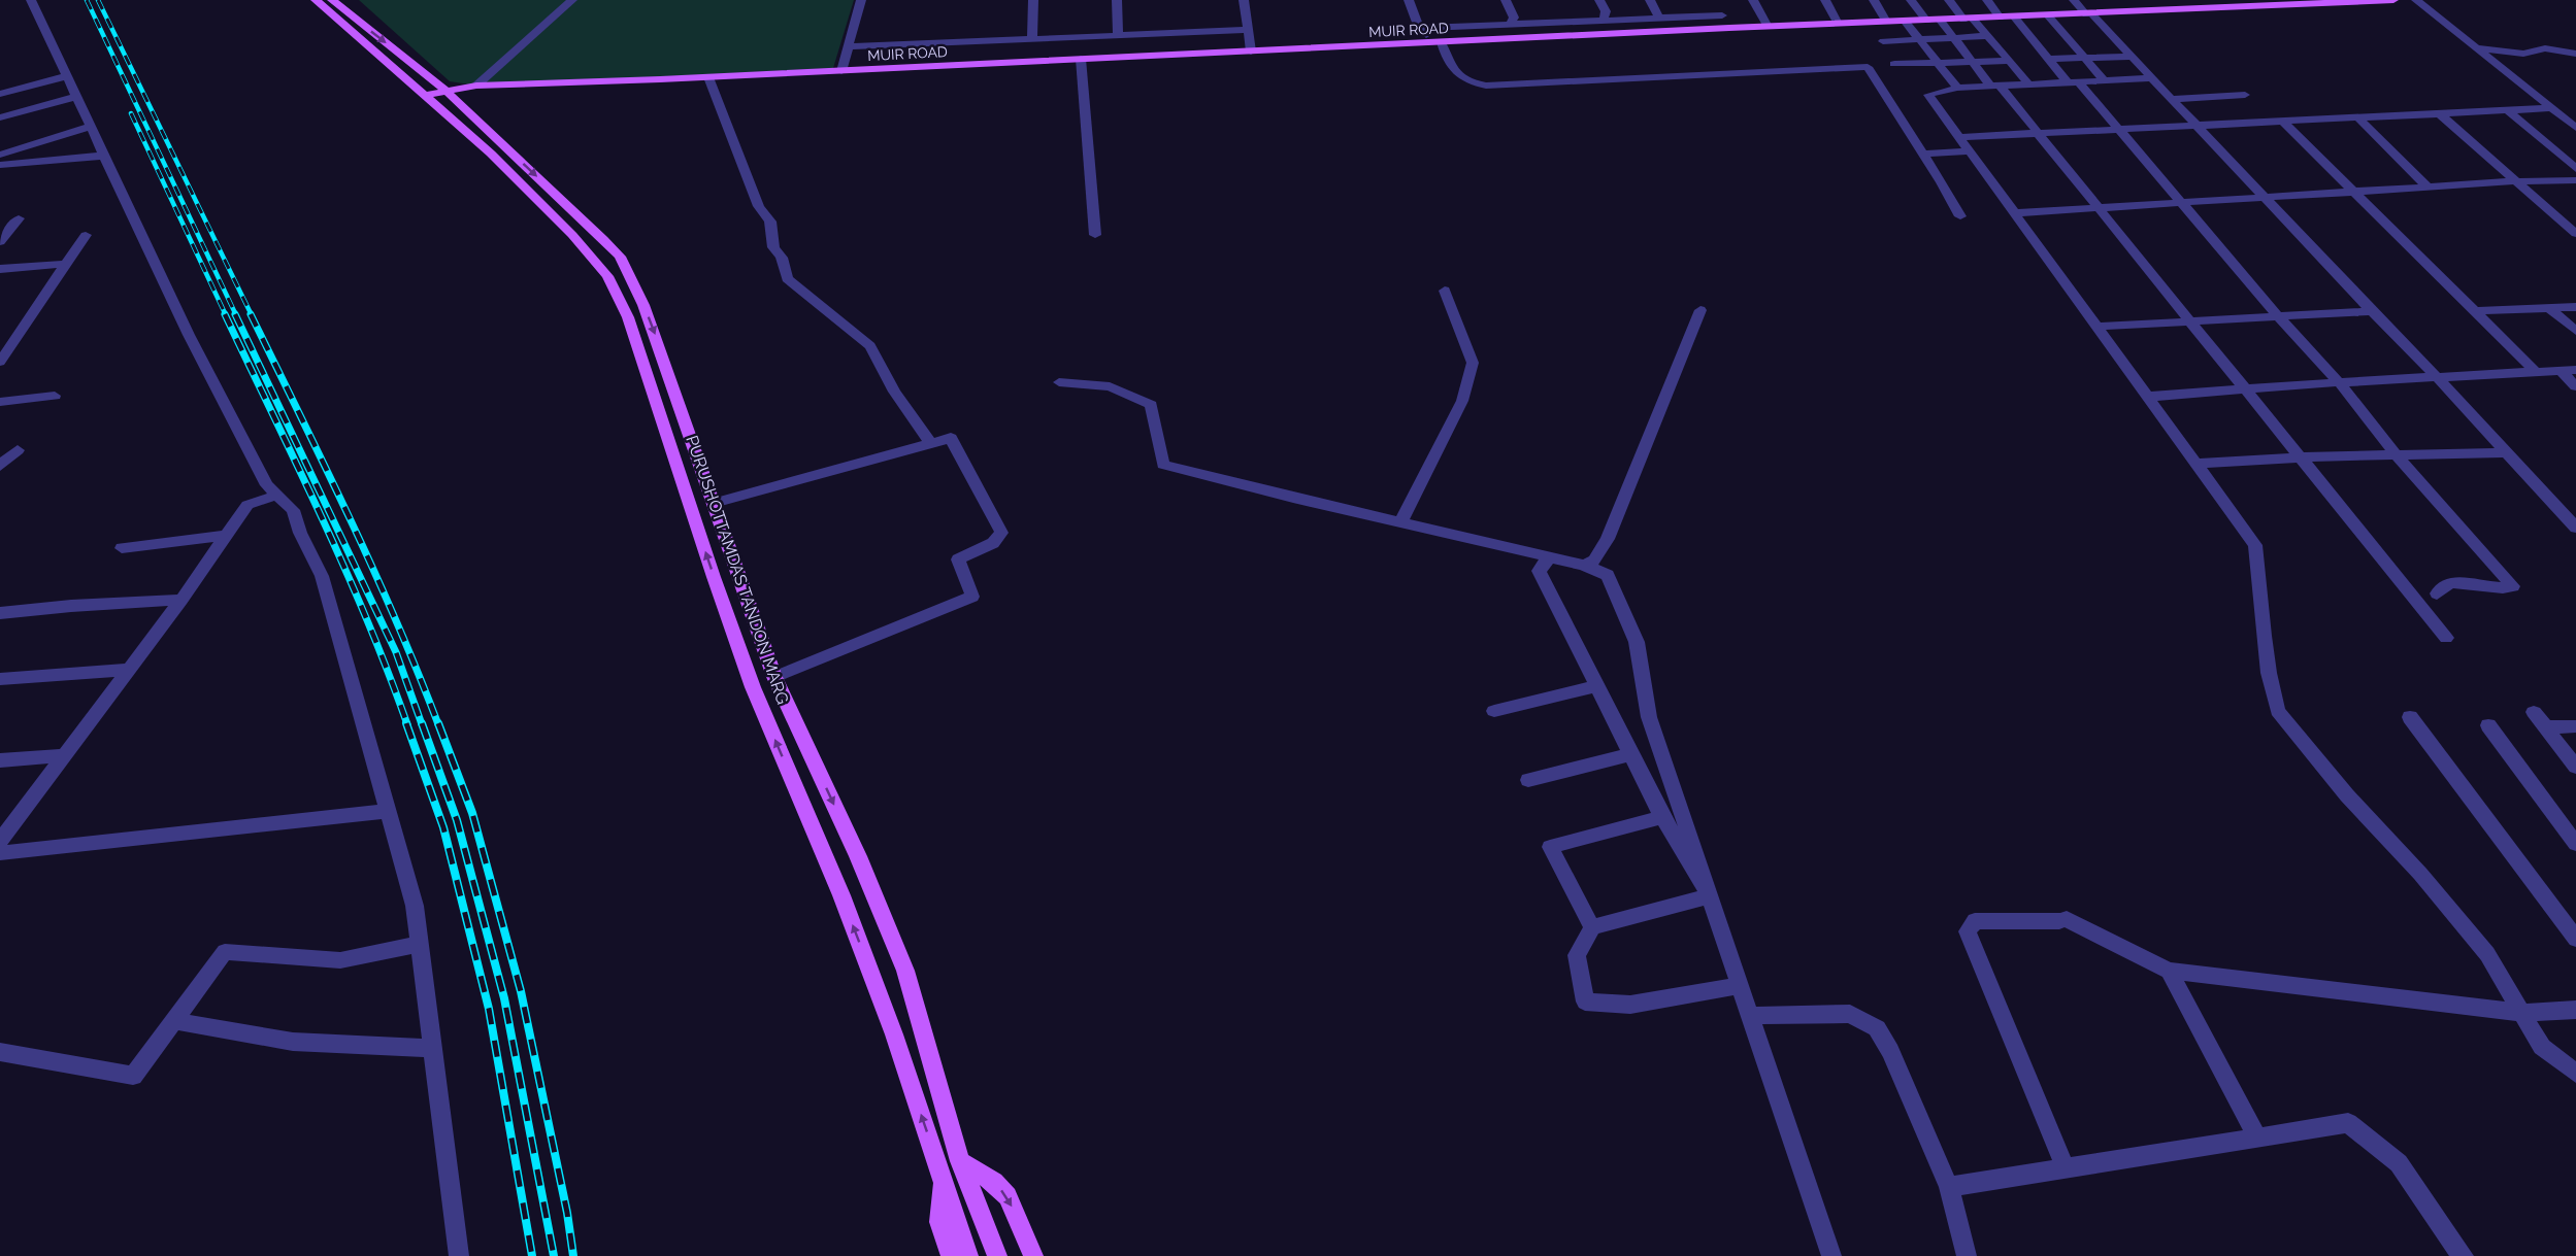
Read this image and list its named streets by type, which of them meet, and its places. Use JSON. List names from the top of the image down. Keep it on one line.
{"streets":{"main road":["MUIR ROAD","PURUSHOTTAMDAS TANDON MARG"]},"crossings":[["MUIR ROAD","PURUSHOTTAMDAS TANDON MARG"]]}
